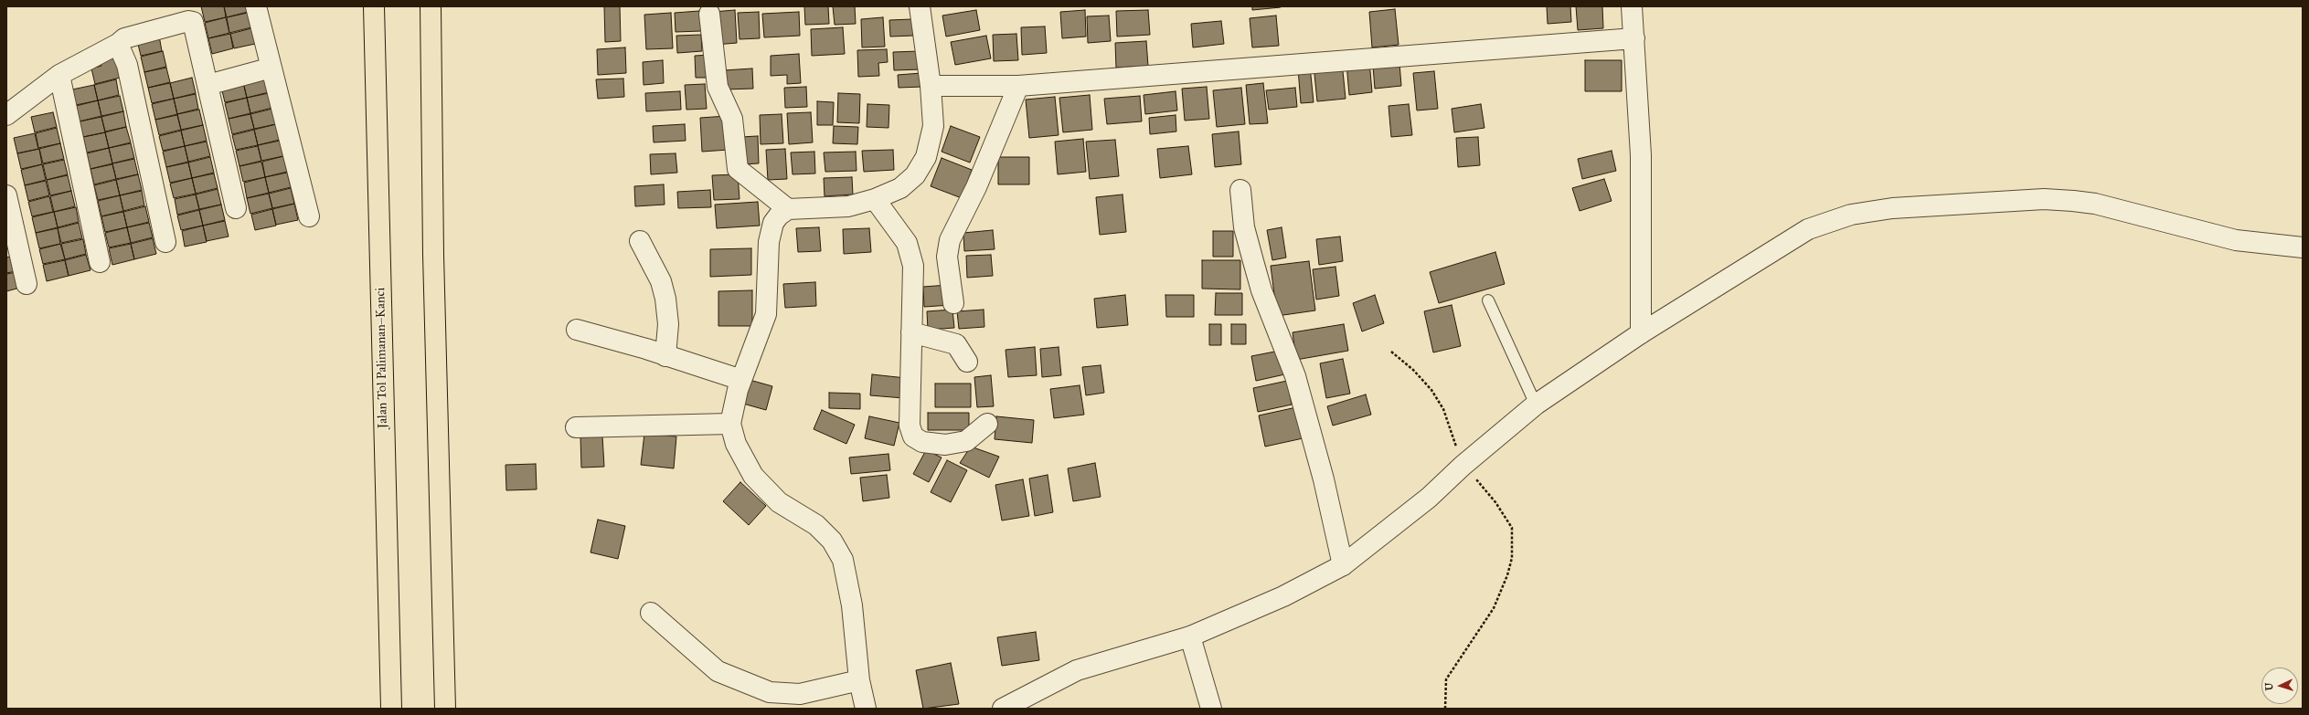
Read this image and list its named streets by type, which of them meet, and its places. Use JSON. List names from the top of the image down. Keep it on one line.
{"streets":{"highway":["Jalan Tol Palimanan–Kanci"]},"north":"left"}
